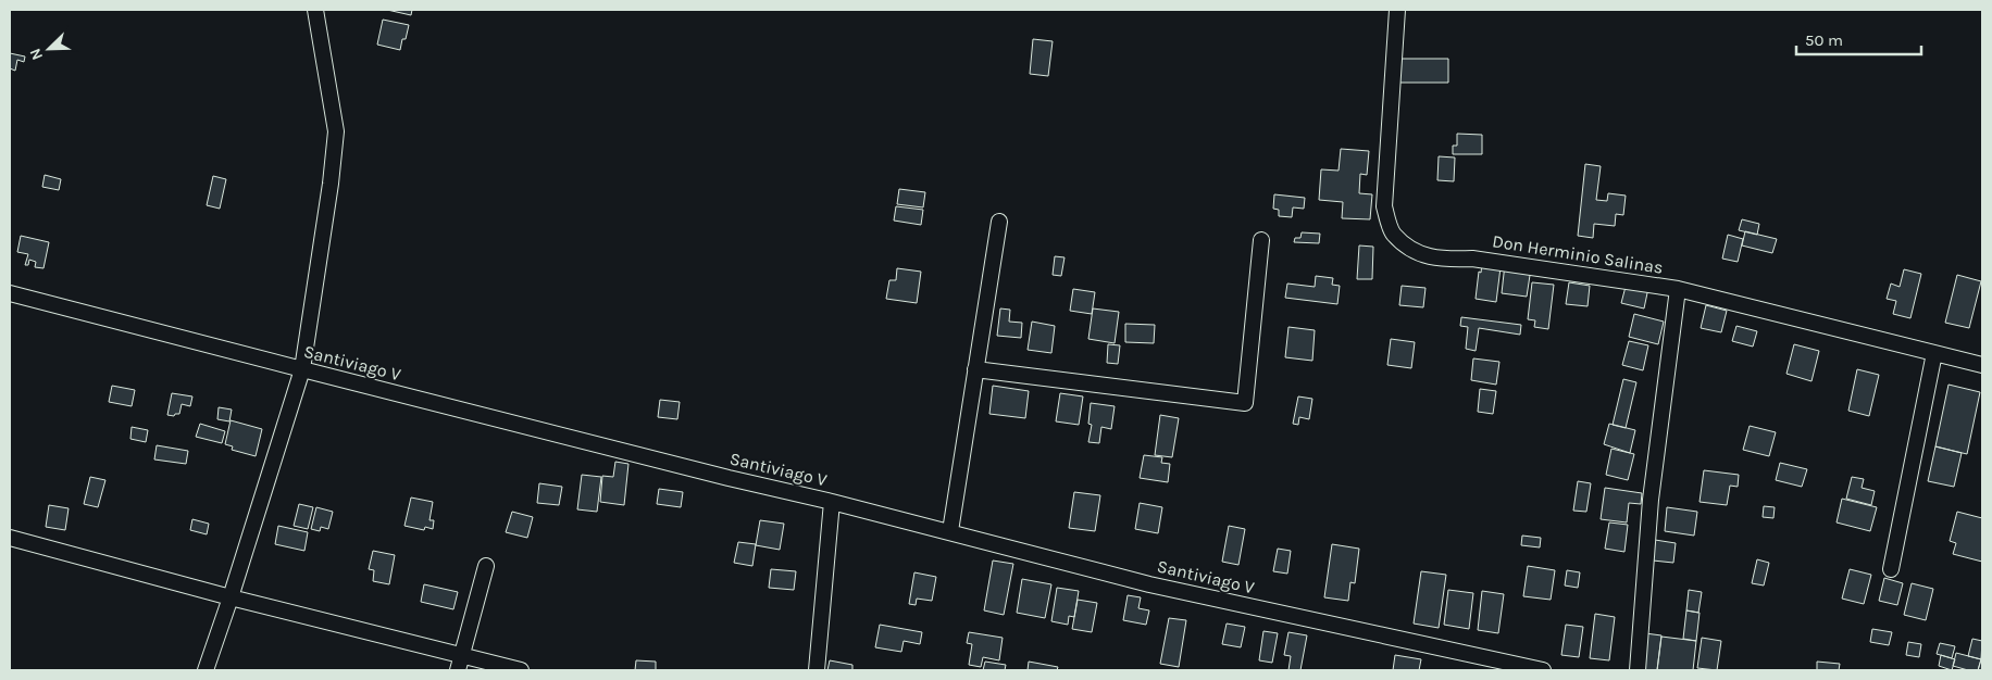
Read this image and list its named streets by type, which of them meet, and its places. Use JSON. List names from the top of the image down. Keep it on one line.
{"streets":{"street":["Don Herminio Salinas","Santiviago V"]},"scale_bar":"50 m","north":"bottom left"}
